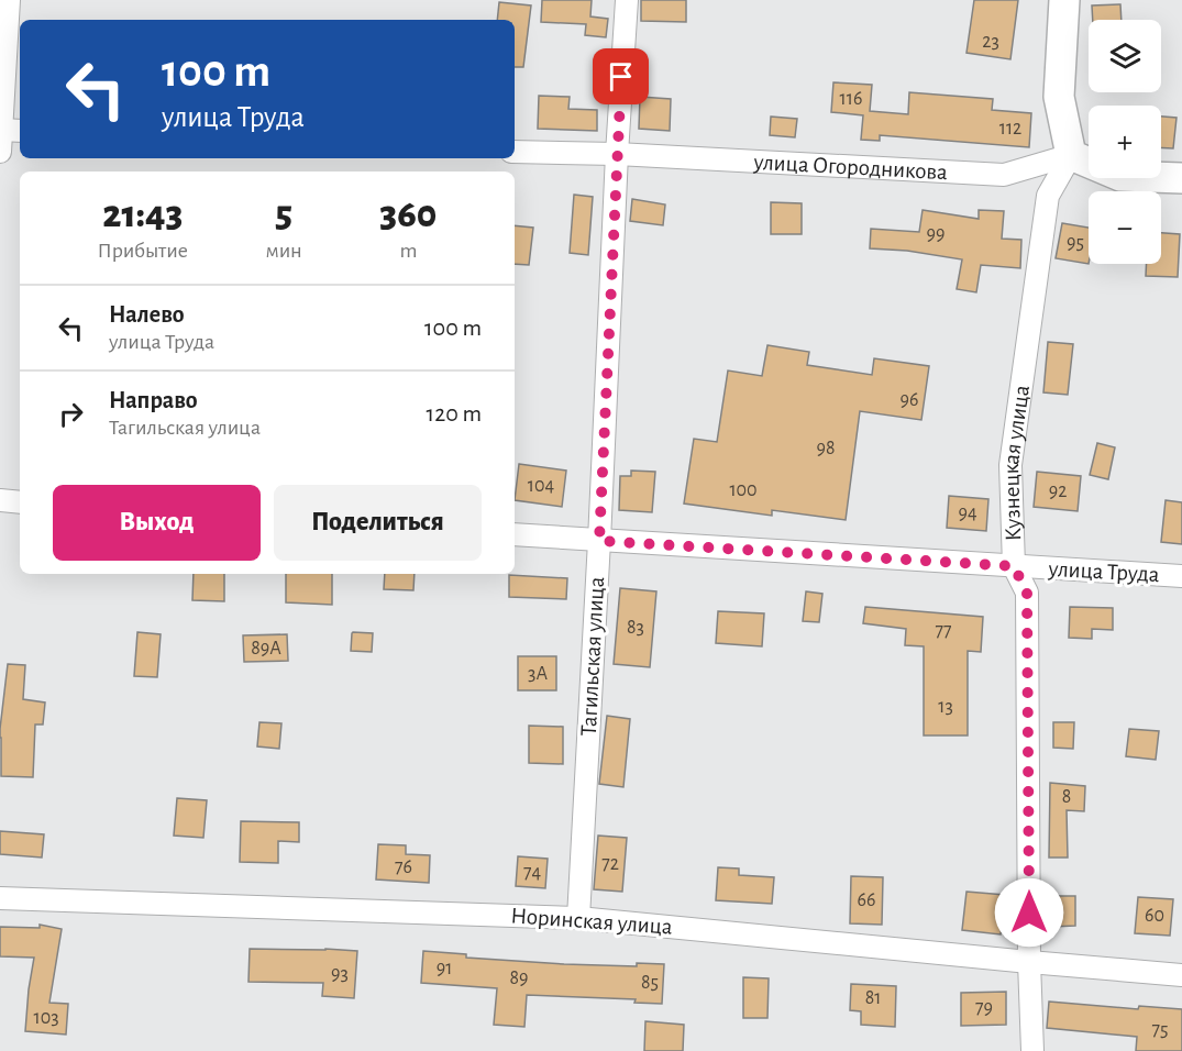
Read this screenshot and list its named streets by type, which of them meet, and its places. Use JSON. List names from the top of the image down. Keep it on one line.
{"streets":{"street":["улица Огородникова","Кузнецкая улица","улица Труда","Тагильская улица","Норинская улица"]},"crossings":[["улица Огородникова","Кузнецкая улица"],["улица Огородникова","Тагильская улица"],["Кузнецкая улица","улица Труда"],["Кузнецкая улица","Норинская улица"],["улица Труда","Тагильская улица"],["Тагильская улица","Норинская улица"]],"house_numbers":["23","116","112","99","95","96","98","104","100","92","94","83","77","89А","3А","13","8","72","76","74","66","60","91","93","89","85","81","79","103","75"],"page":{"map_buttons":["+","−"],"turn":["100 m","улица Труда"],"eta":["21:43","Прибытие","5","мин","360","m"],"list":[{"name":"Налево","note":"улица Труда","value":"100 m"},{"name":"Направо","note":"Тагильская улица","value":"120 m"}],"buttons":["Выход","Поделиться"]}}
